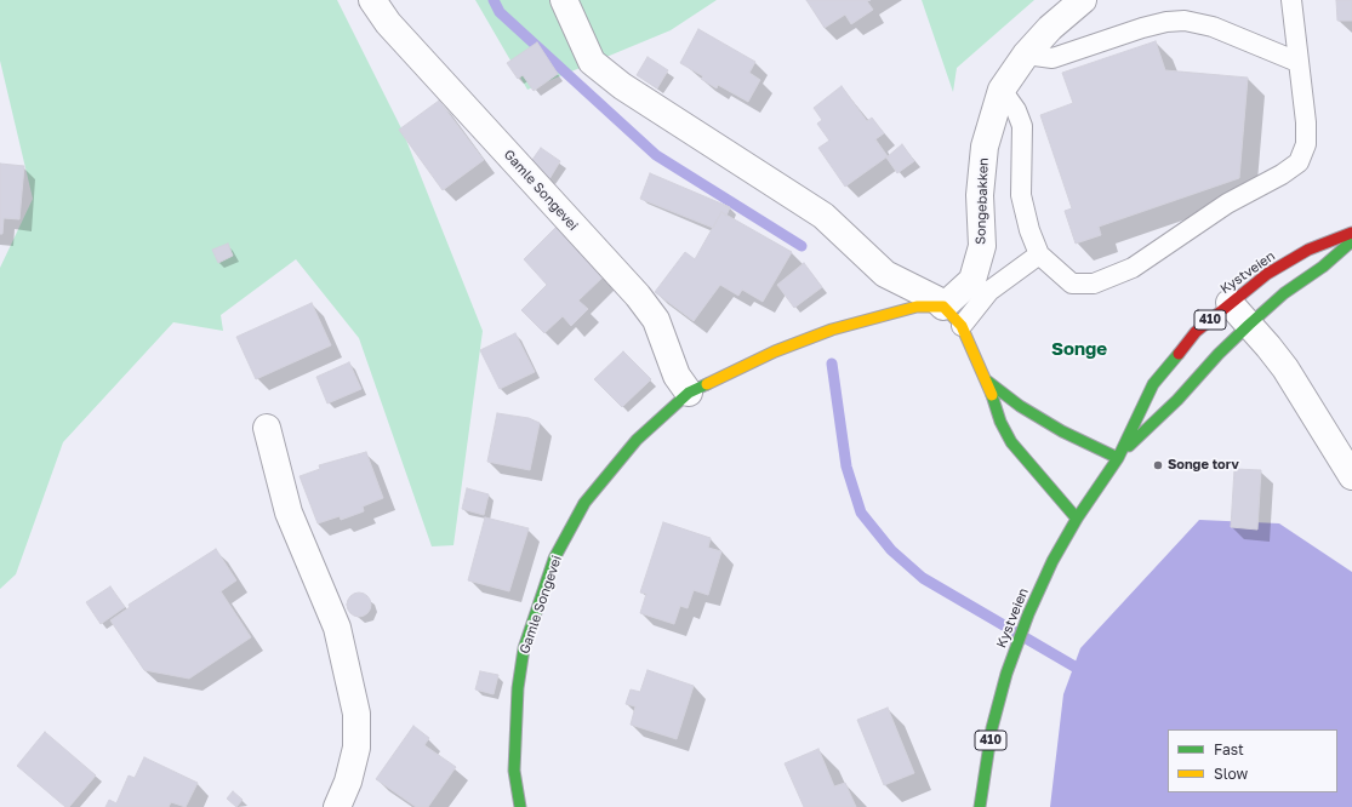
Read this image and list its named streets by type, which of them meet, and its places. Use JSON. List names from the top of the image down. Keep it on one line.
{"streets":{"main road":["Gamle Songevei","Kystveien","410"],"street":["Songebakken"]},"crossings":[["Gamle Songevei","Songebakken"]],"districts":["Songe"],"places":["Songe torv"],"legend":["Fast","Slow"]}
